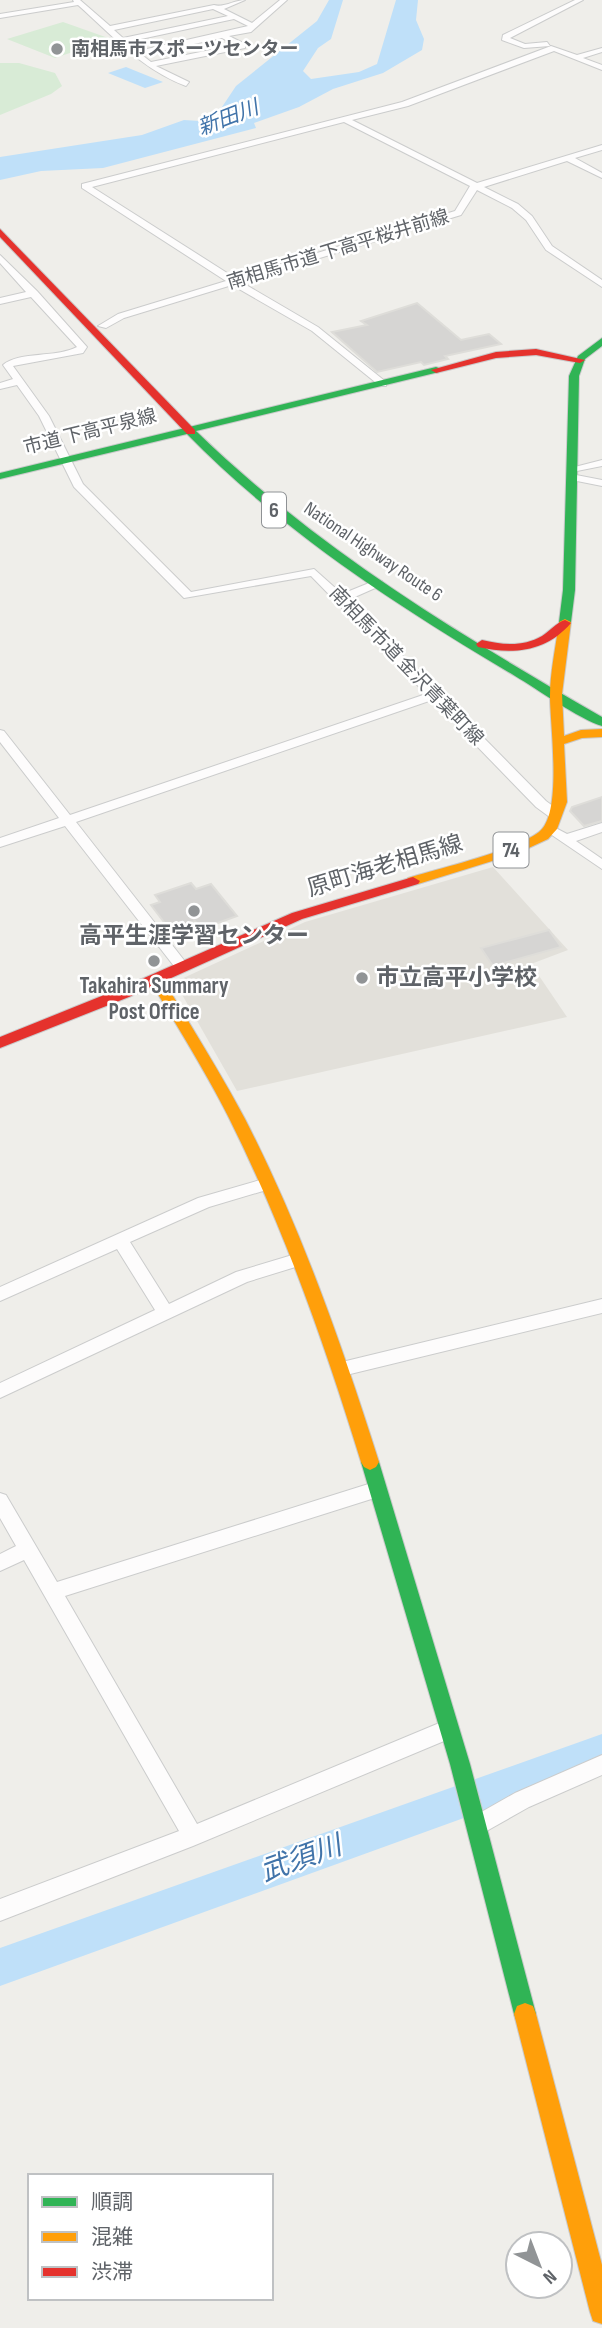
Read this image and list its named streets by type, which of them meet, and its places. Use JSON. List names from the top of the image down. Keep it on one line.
{"streets":{"main road":["市道 下高平泉線","6","National Highway Route 6","74","原町海老相馬線"],"street":["南相馬市道 下高平桜井前線","南相馬市道 金沢青葉町線"]},"crossings":[["市道 下高平泉線","National Highway Route 6"],["市道 下高平泉線","南相馬市道 金沢青葉町線"],["市道 下高平泉線","74"],["National Highway Route 6","74"],["南相馬市道 金沢青葉町線","74"],["南相馬市道 金沢青葉町線","原町海老相馬線"],["74","原町海老相馬線"]],"water":["新田川","武須川"],"places":["南相馬市スポーツセンター","高平生涯学習センター","Takahira Summary Post Office","市立高平小学校"],"legend":["順調","混雑","渋滞"],"north":"bottom right"}
